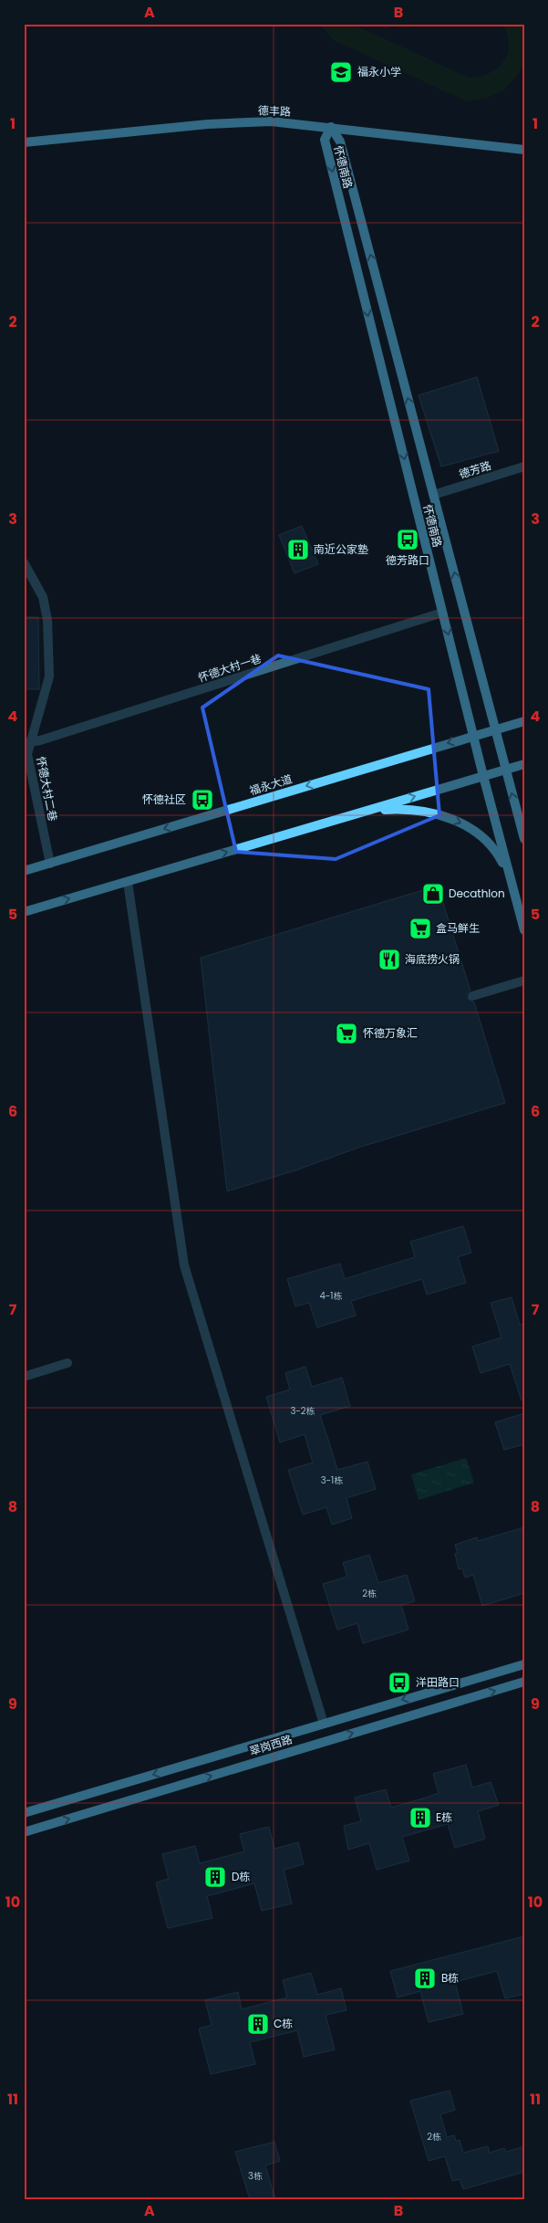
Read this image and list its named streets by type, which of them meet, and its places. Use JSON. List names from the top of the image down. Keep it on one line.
{"streets":{"main road":["德丰路","怀德南路","福永大道","翠岗西路"],"street":["德芳路","怀德大村一巷","怀德大村二巷"]},"crossings":[["德丰路","怀德南路"],["怀德南路","德芳路"],["怀德南路","怀德大村一巷"],["怀德南路","福永大道"],["怀德大村一巷","怀德大村二巷"],["福永大道","怀德大村二巷"]],"places":{"school or university":["福永小学"],"bus stop":["德芳路口","怀德社区","洋田路口"],"building":["南近公家塾","E栋","D栋","B栋","C栋"],"shop":["Decathlon"],"supermarket":["盒马鲜生","怀德万象汇"],"restaurant":["海底捞火锅"]},"house_numbers":["4-1栋","3-2栋","3-1栋","2栋","2栋","3栋"],"grid":{"columns":["A","B"],"rows":["1","2","3","4","5","6","7","8","9","10","11"]}}
